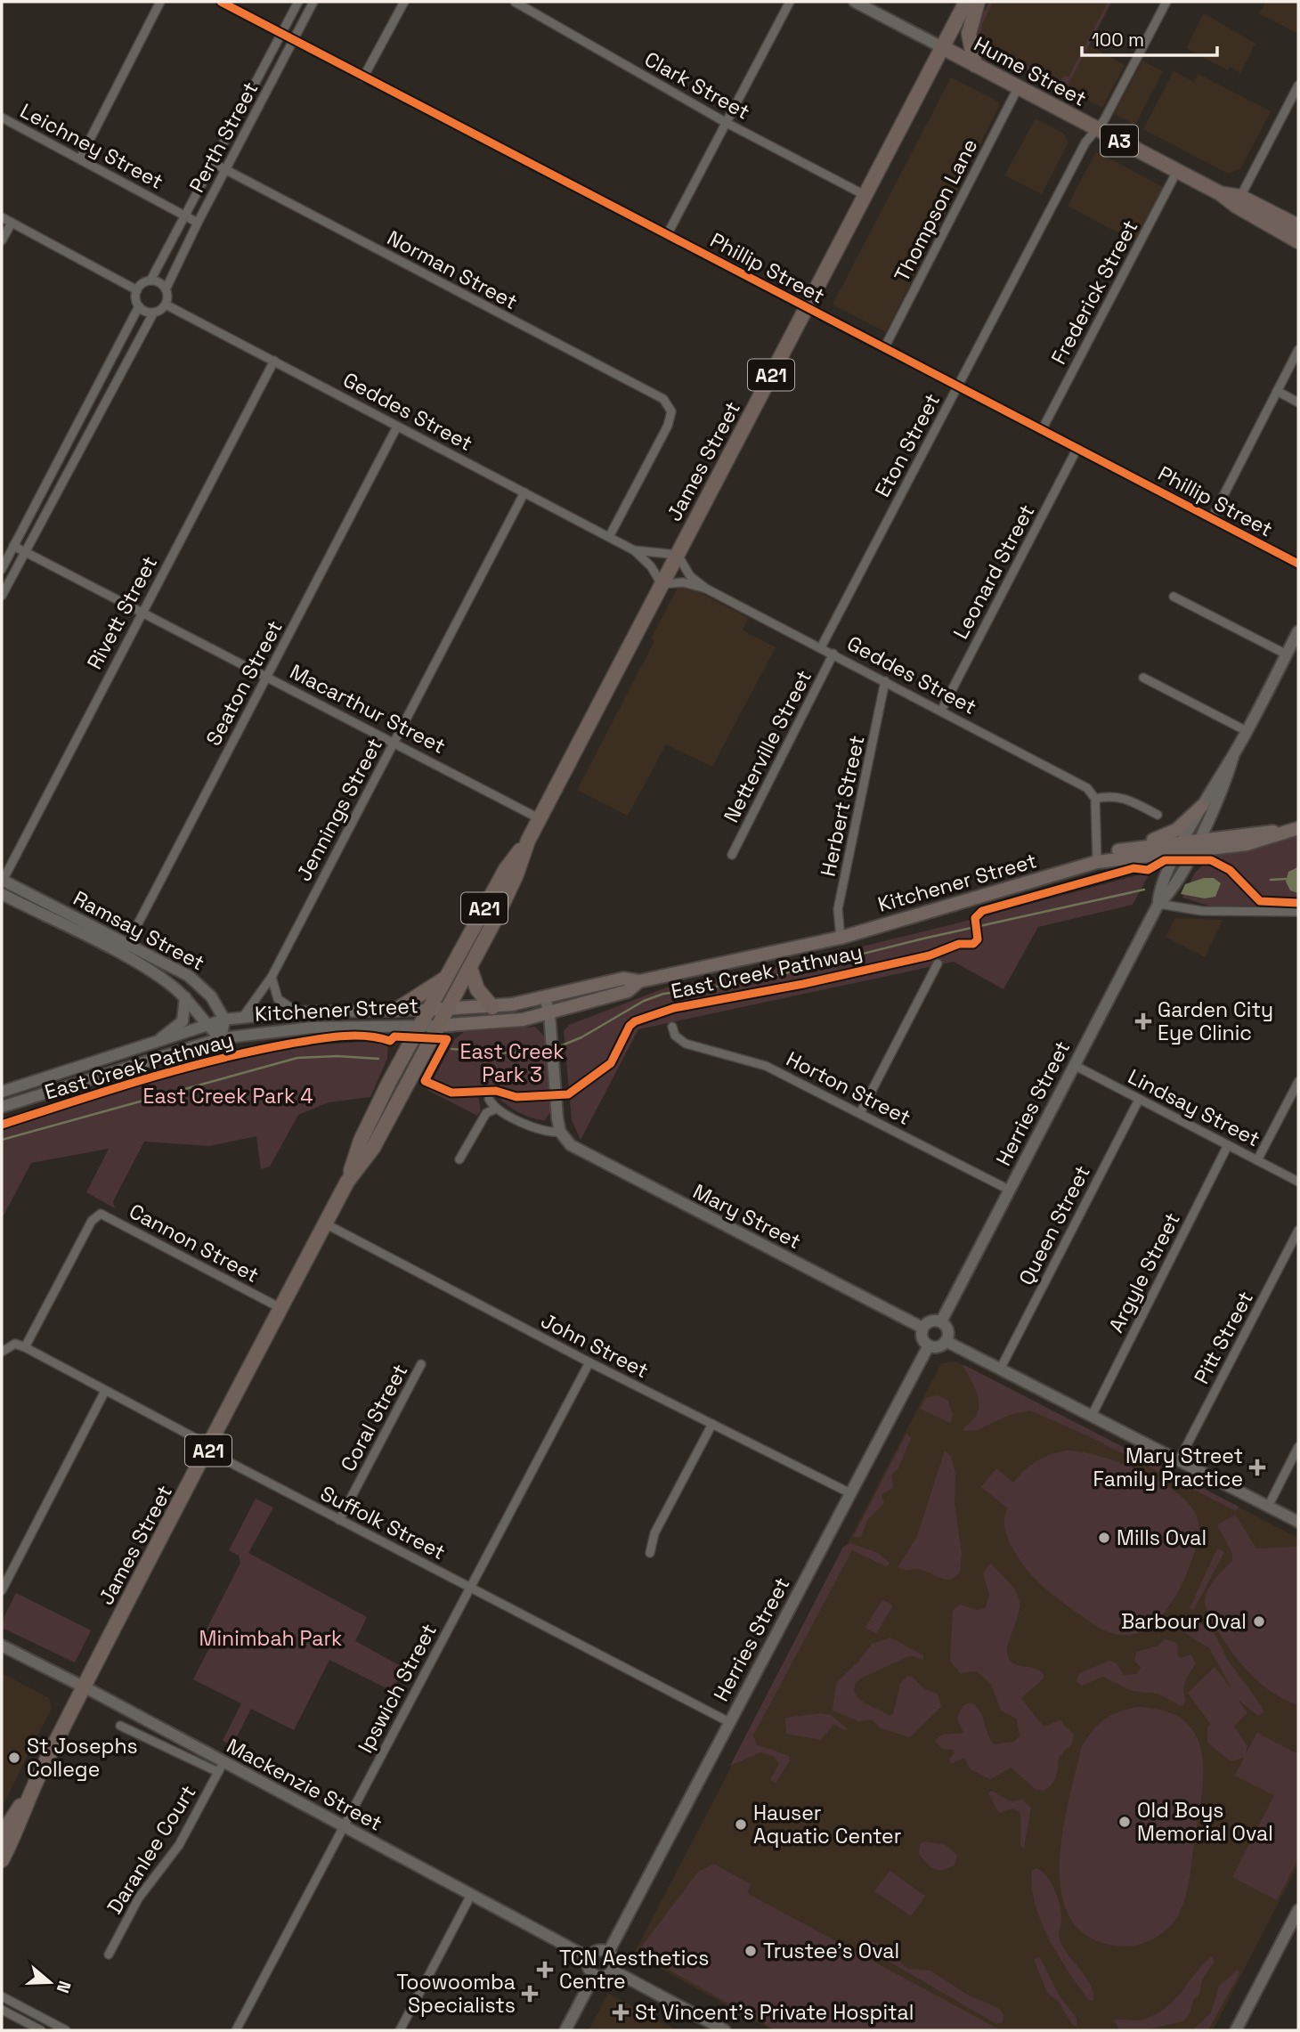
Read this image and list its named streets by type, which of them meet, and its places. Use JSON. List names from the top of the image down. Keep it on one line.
{"streets":{"highway":["Hume Street","A3","A21","James Street"],"main road":["Kitchener Street","Ramsay Street","Herries Street","Mary Street","Mackenzie Street"],"street":["Clark Street","Perth Street","Leichney Street","Thompson Lane","Phillip Street","Norman Street","Frederick Street","Geddes Street","Eton Street","Leonard Street","Rivett Street","Seaton Street","Macarthur Street","Netterville Street","Herbert Street","Jennings Street","Horton Street","Lindsay Street","Queen Street","Cannon Street","Argyle Street","Pitt Street","John Street","Coral Street","Suffolk Street","Ipswich Street","Daranlee Court"],"cycle path":["East Creek Pathway"]},"crossings":[["Hume Street","Thompson Lane"],["Hume Street","Frederick Street"],["Hume Street","Eton Street"],["Hume Street","James Street"],["Clark Street","James Street"],["Perth Street","Leichney Street"],["Perth Street","Phillip Street"],["Perth Street","Norman Street"],["Perth Street","Geddes Street"],["Thompson Lane","Phillip Street"],["Phillip Street","Frederick Street"],["Phillip Street","Eton Street"],["Phillip Street","James Street"],["Phillip Street","Leonard Street"],["Norman Street","Geddes Street"],["Geddes Street","Eton Street"],["Geddes Street","James Street"],["Geddes Street","Leonard Street"],["Geddes Street","Rivett Street"],["Geddes Street","Seaton Street"],["Geddes Street","Netterville Street"],["Geddes Street","Herbert Street"],["Geddes Street","Jennings Street"],["James Street","Macarthur Street"],["James Street","Kitchener Street"],["James Street","Cannon Street"],["James Street","John Street"],["James Street","Suffolk Street"],["James Street","Mackenzie Street"],["Rivett Street","Macarthur Street"],["Rivett Street","Ramsay Street"],["Seaton Street","Macarthur Street"],["Seaton Street","Ramsay Street"],["Macarthur Street","Jennings Street"],["Herbert Street","Kitchener Street"],["Jennings Street","Kitchener Street"],["Kitchener Street","Ramsay Street"],["Kitchener Street","Herries Street"],["Horton Street","Herries Street"],["Herries Street","Lindsay Street"],["Herries Street","Mary Street"],["Herries Street","John Street"],["Herries Street","Suffolk Street"],["Herries Street","Mackenzie Street"],["Lindsay Street","Queen Street"],["Lindsay Street","Argyle Street"],["Cannon Street","Suffolk Street"],["John Street","Ipswich Street"],["Coral Street","Suffolk Street"],["Suffolk Street","Ipswich Street"],["Ipswich Street","Mackenzie Street"],["Mackenzie Street","Daranlee Court"]],"parks":["East Creek Park 3","East Creek Park 4","Minimbah Park"],"places":{"health":["Garden City Eye Clinic","Mary Street Family Practice","TCN Aesthetics Centre","Toowoomba Specialists","St Vincent's Private Hospital"],"other":["Mills Oval","Barbour Oval","St Josephs College","Old Boys Memorial Oval","Hauser Aquatic Center","Trustee's Oval"]},"scale_bar":"100 m","north":"right"}
